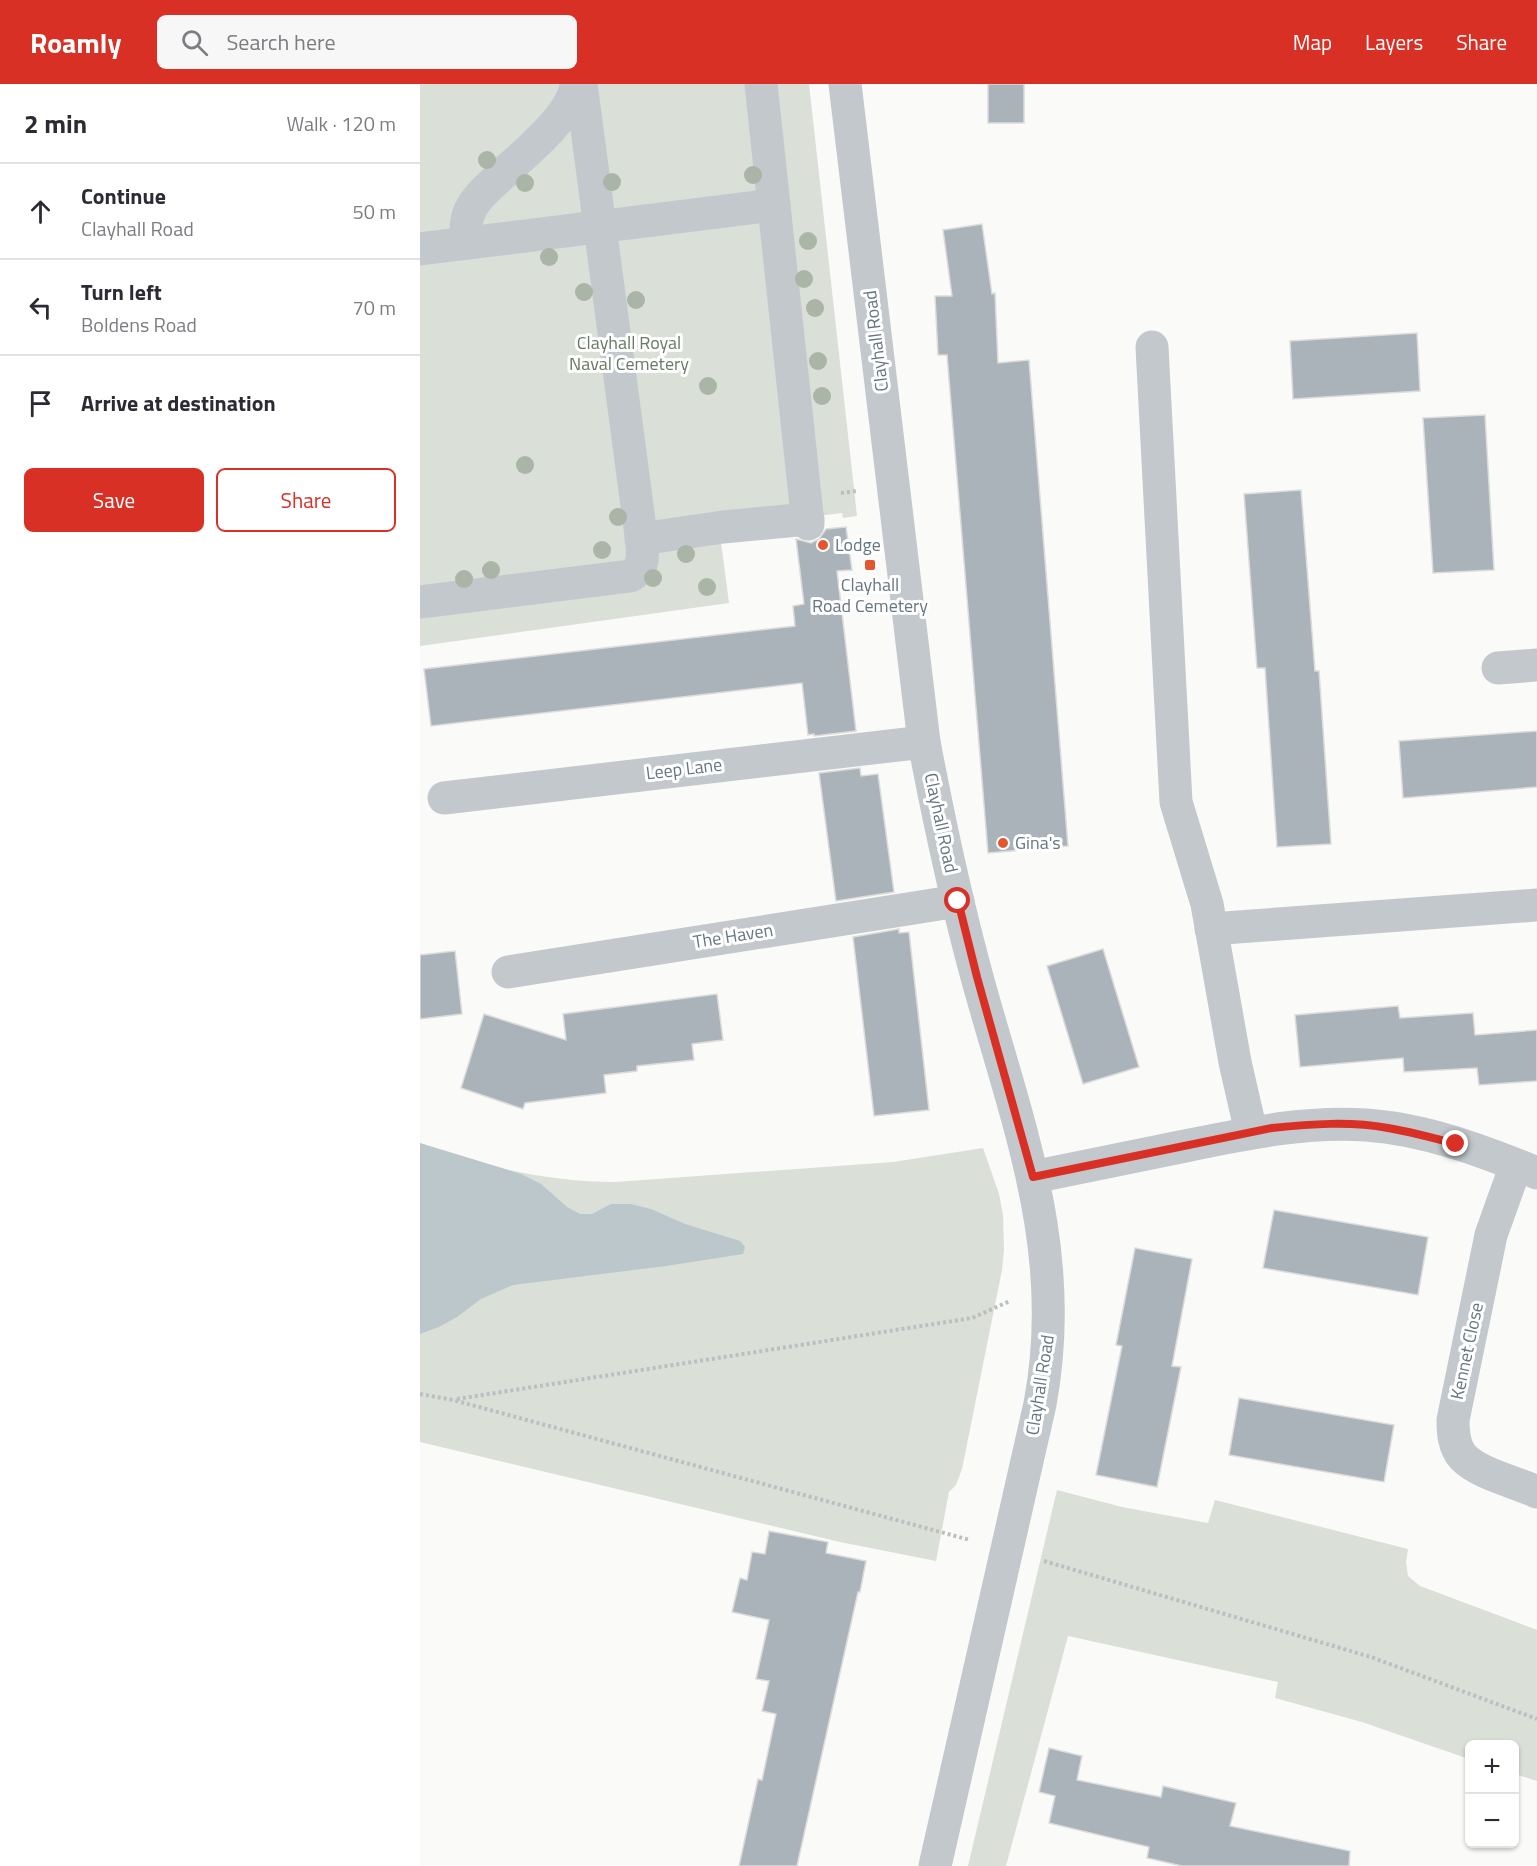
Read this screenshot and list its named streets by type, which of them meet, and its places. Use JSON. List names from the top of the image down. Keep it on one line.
{"streets":{"street":["Clayhall Road","Leep Lane","The Haven","Kennet Close"]},"crossings":[["Clayhall Road","Leep Lane"],["Clayhall Road","The Haven"]],"parks":["Clayhall Royal Naval Cemetery"],"places":{"other":["Lodge","Gina's"],"transit":["Clayhall Road Cemetery"]},"page":{"header":"Roamly","search":"Search here","nav":["Map","Layers","Share"],"heading":["2 min","Walk · 120 m"],"list":[["Continue","Clayhall Road","50 m"],["Turn left","Boldens Road","70 m"],"Arrive at destination"],"buttons":["Save","Share"],"map_buttons":["+","−"]}}
